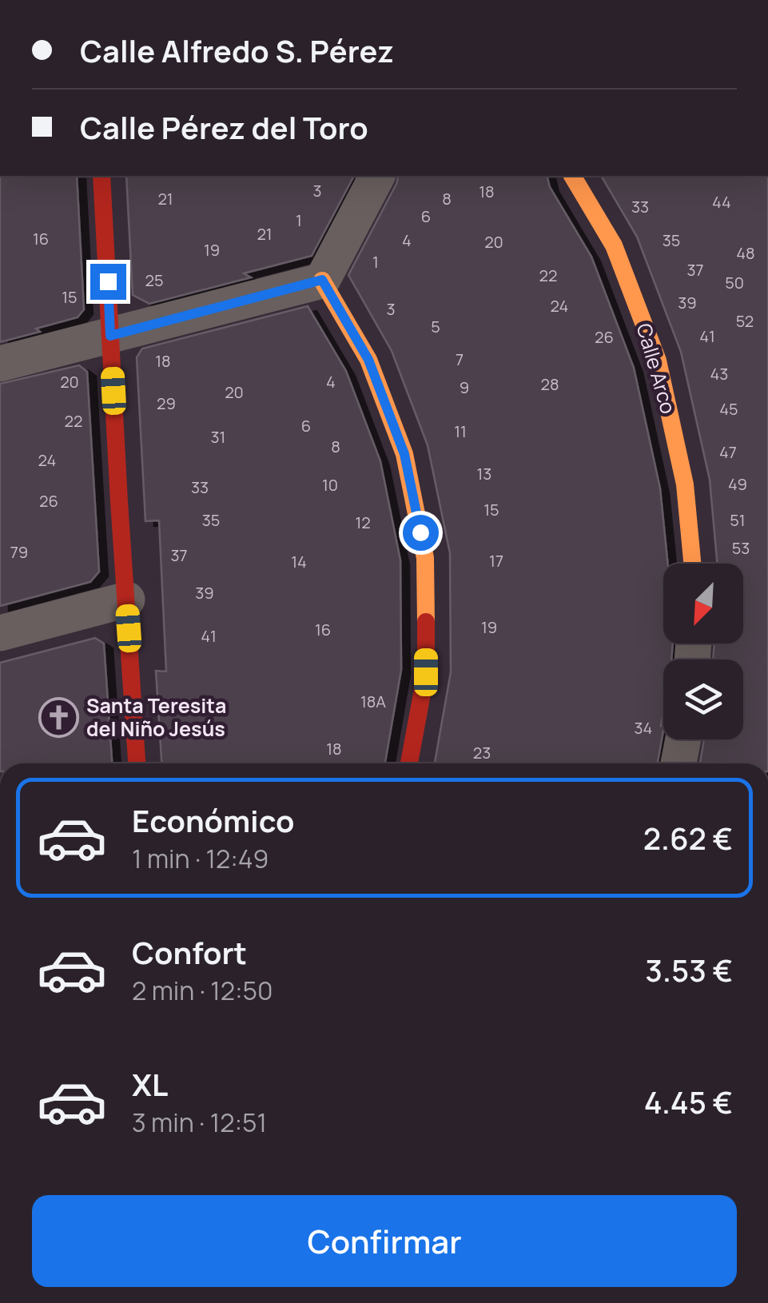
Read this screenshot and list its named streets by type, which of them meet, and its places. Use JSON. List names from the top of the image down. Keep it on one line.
{"streets":{"street":["Calle Arco"]},"places":{"church":["Santa Teresita del Niño Jesús"]},"house_numbers":["3","18","21","8","44","33","6","1","21","16","4","35","20","19","48","1","37","22","25","50","15","39","24","3","52","5","41","26","7","18","43","20","4","28","9","20","29","45","22","6","11","31","8","47","24","13","49","10","33","26","15","35","51","12","53","79","37","17","14","39","19","16","41","18A","34","18","23"],"north":"bottom left","page":{"banner":["Calle Alfredo S. Pérez","Calle Pérez del Toro"],"list":[{"name":"Económico","note":"1 min · 12:49","value":"2.62 €"},{"name":"Confort","note":"2 min · 12:50","value":"3.53 €"},{"name":"XL","note":"3 min · 12:51","value":"4.45 €"}],"buttons":"Confirmar"}}
